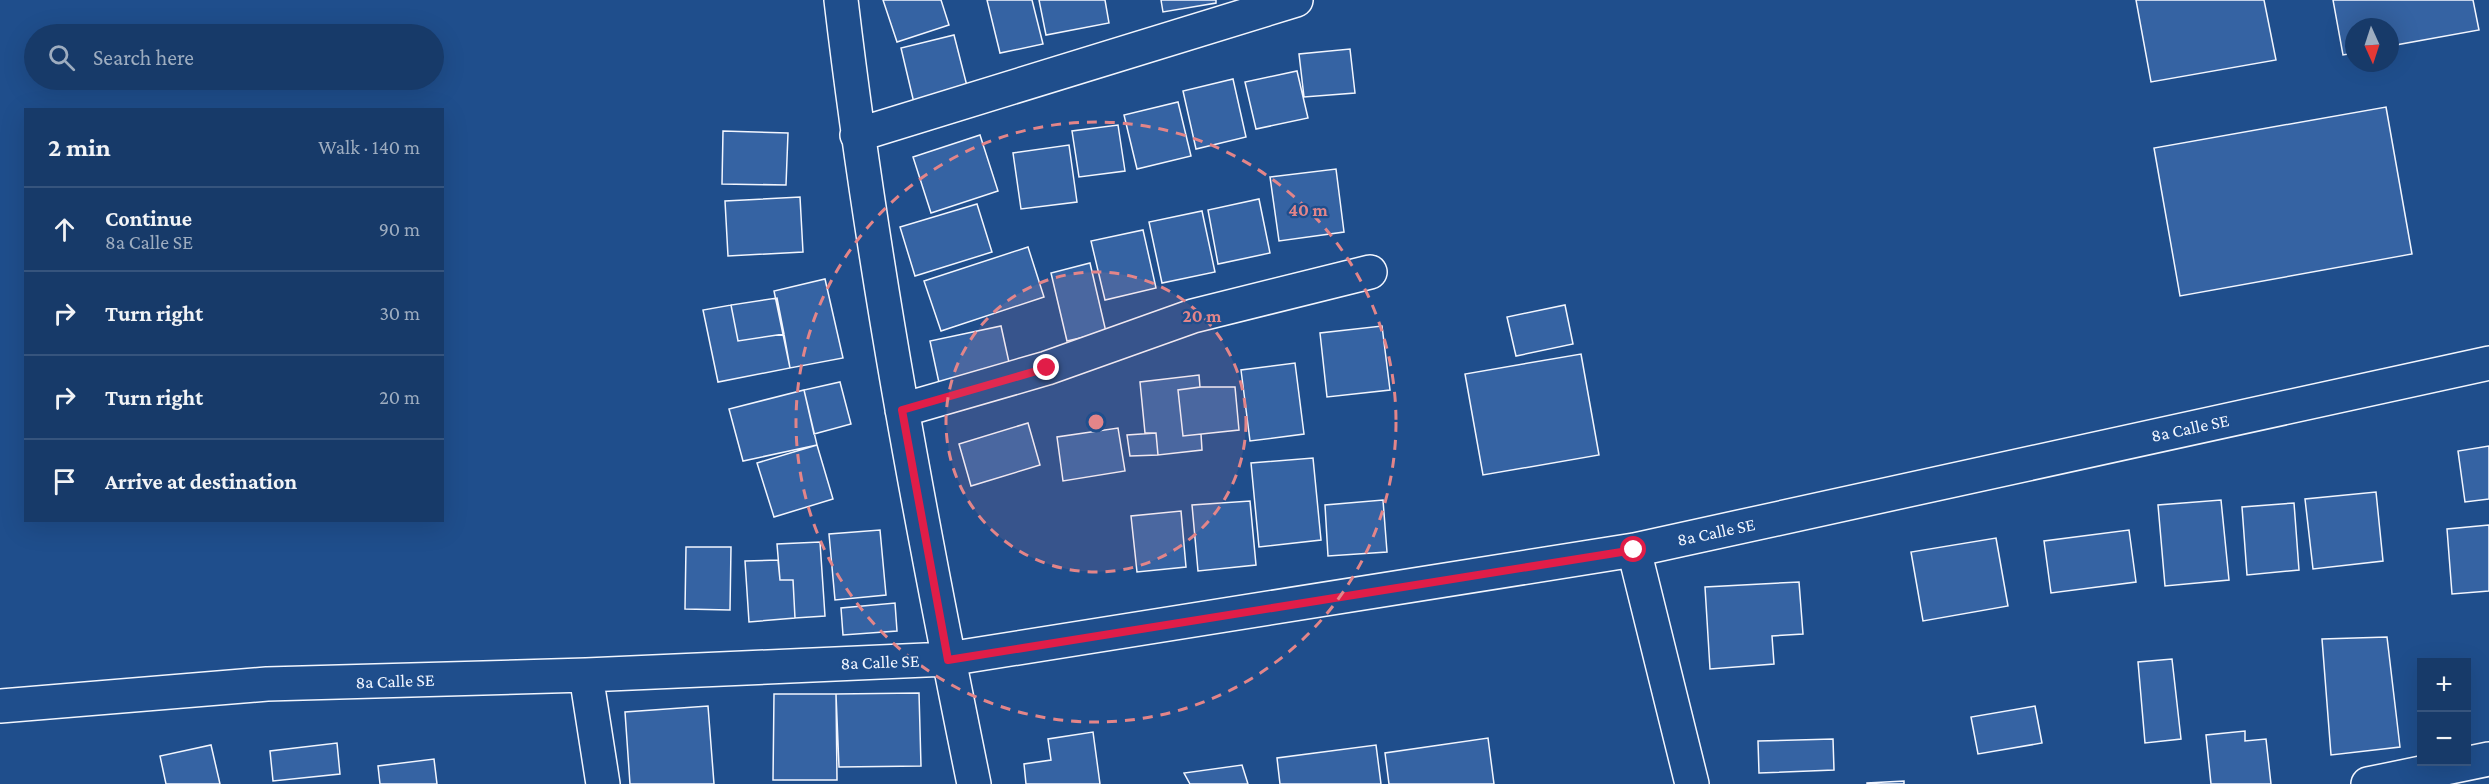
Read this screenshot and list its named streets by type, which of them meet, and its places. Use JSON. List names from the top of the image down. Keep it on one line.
{"streets":{"street":["8a Calle SE"]},"north":"bottom","page":{"search":"Search here","heading":["2 min","Walk · 140 m"],"list":[["Continue","8a Calle SE","90 m"],["Turn right","30 m"],["Turn right","20 m"],"Arrive at destination"],"map_buttons":["+","−"]},"rings":["40 m","20 m"]}
